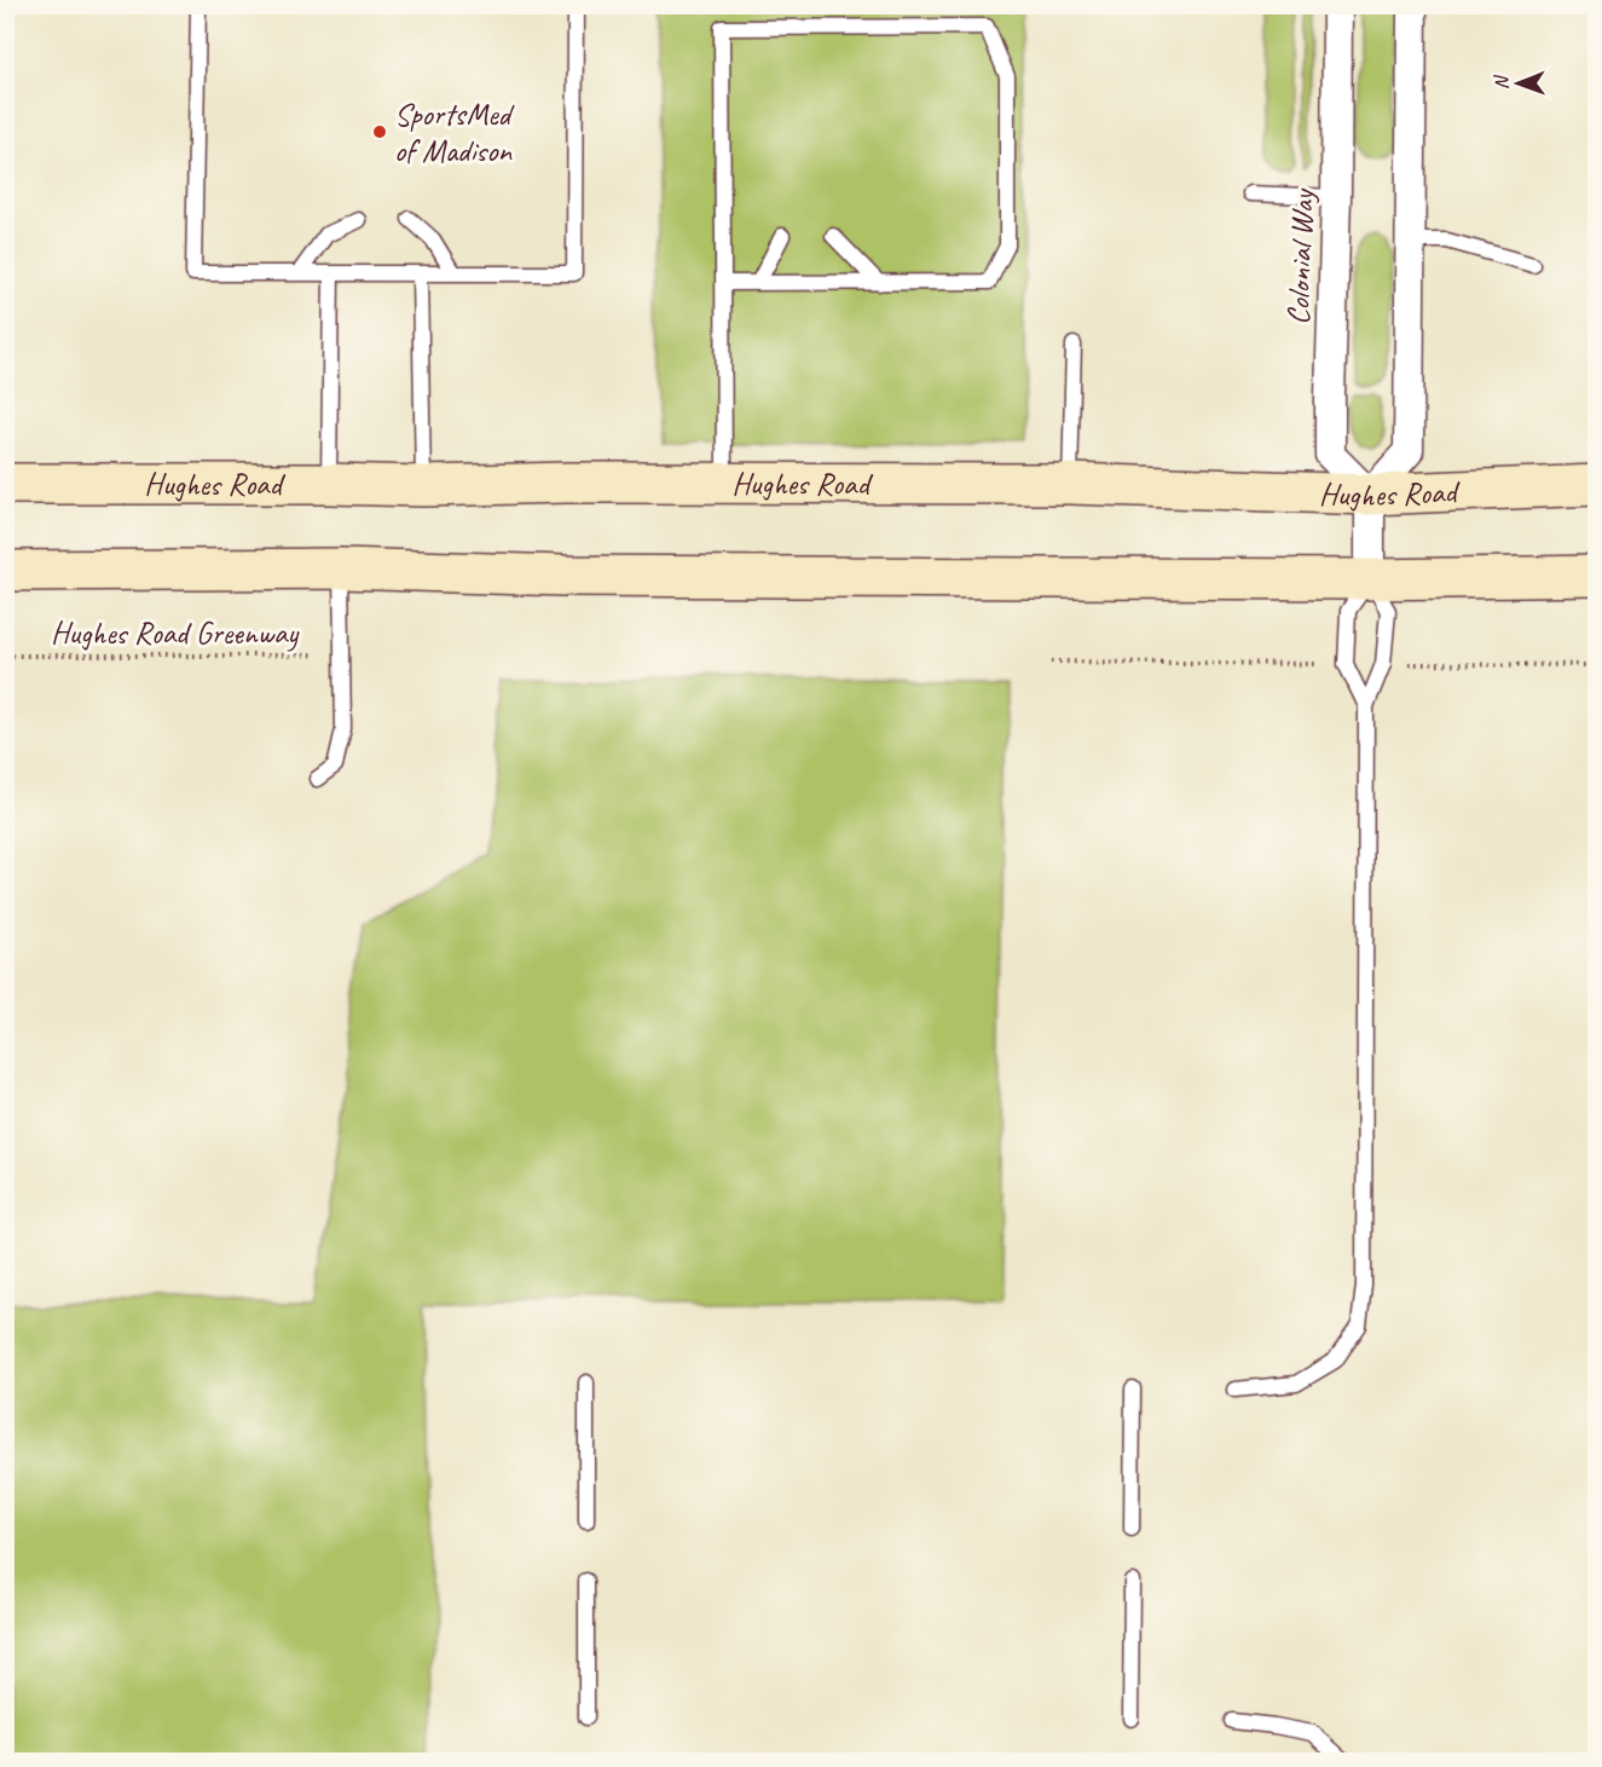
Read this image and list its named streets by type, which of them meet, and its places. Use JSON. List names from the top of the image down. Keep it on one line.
{"streets":{"main road":["Hughes Road"],"street":["Colonial Way"],"path":["Hughes Road Greenway"]},"crossings":[["Colonial Way","Hughes Road"]],"places":["SportsMed of Madison"],"north":"left"}
